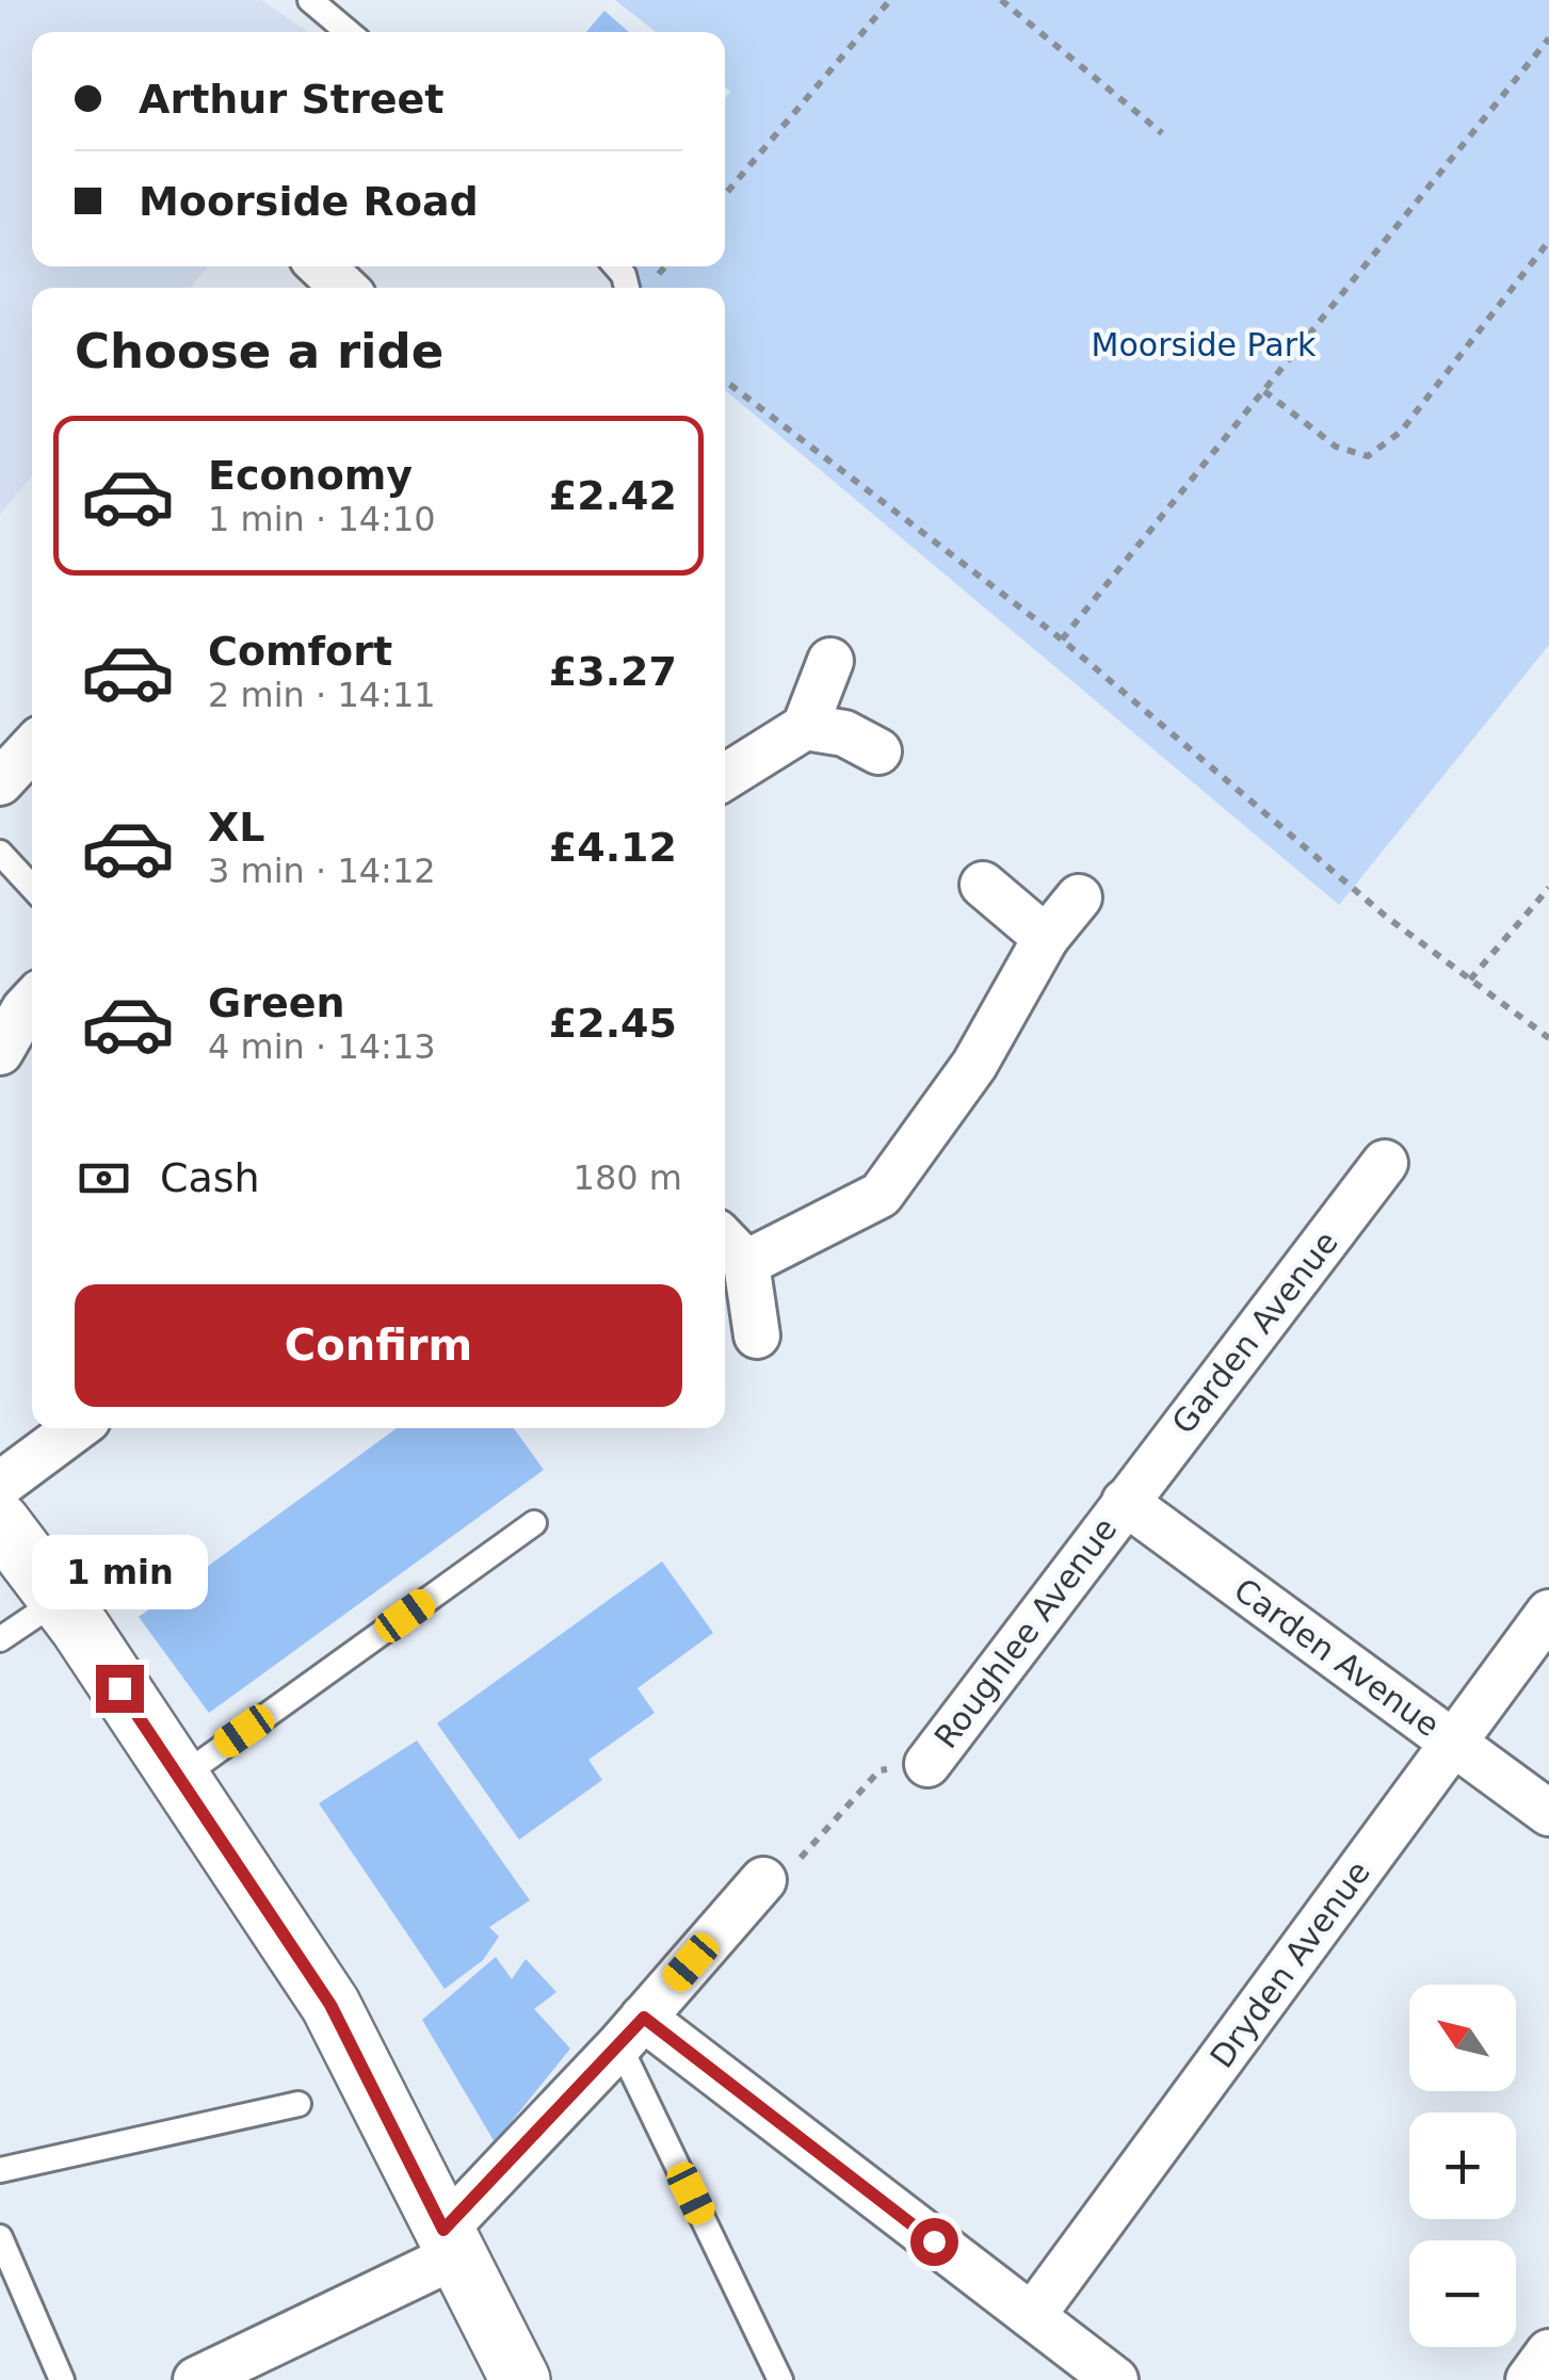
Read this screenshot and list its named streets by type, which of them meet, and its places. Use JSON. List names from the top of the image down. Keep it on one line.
{"streets":{"street":["Garden Avenue","Roughlee Avenue","Carden Avenue","Dryden Avenue"]},"crossings":[["Garden Avenue","Roughlee Avenue"],["Garden Avenue","Carden Avenue"],["Roughlee Avenue","Carden Avenue"],["Carden Avenue","Dryden Avenue"]],"parks":["Moorside Park"],"north":"top left","page":{"banner":["Arthur Street","Moorside Road"],"heading":"Choose a ride","list":[{"name":"Economy","note":"1 min · 14:10","value":"£2.42"},{"name":"Comfort","note":"2 min · 14:11","value":"£3.27"},{"name":"XL","note":"3 min · 14:12","value":"£4.12"},{"name":"Green","note":"4 min · 14:13","value":"£2.45"}],"pay":["Cash","180 m"],"buttons":"Confirm","bubble":"1 min","map_buttons":["+","−"]}}
